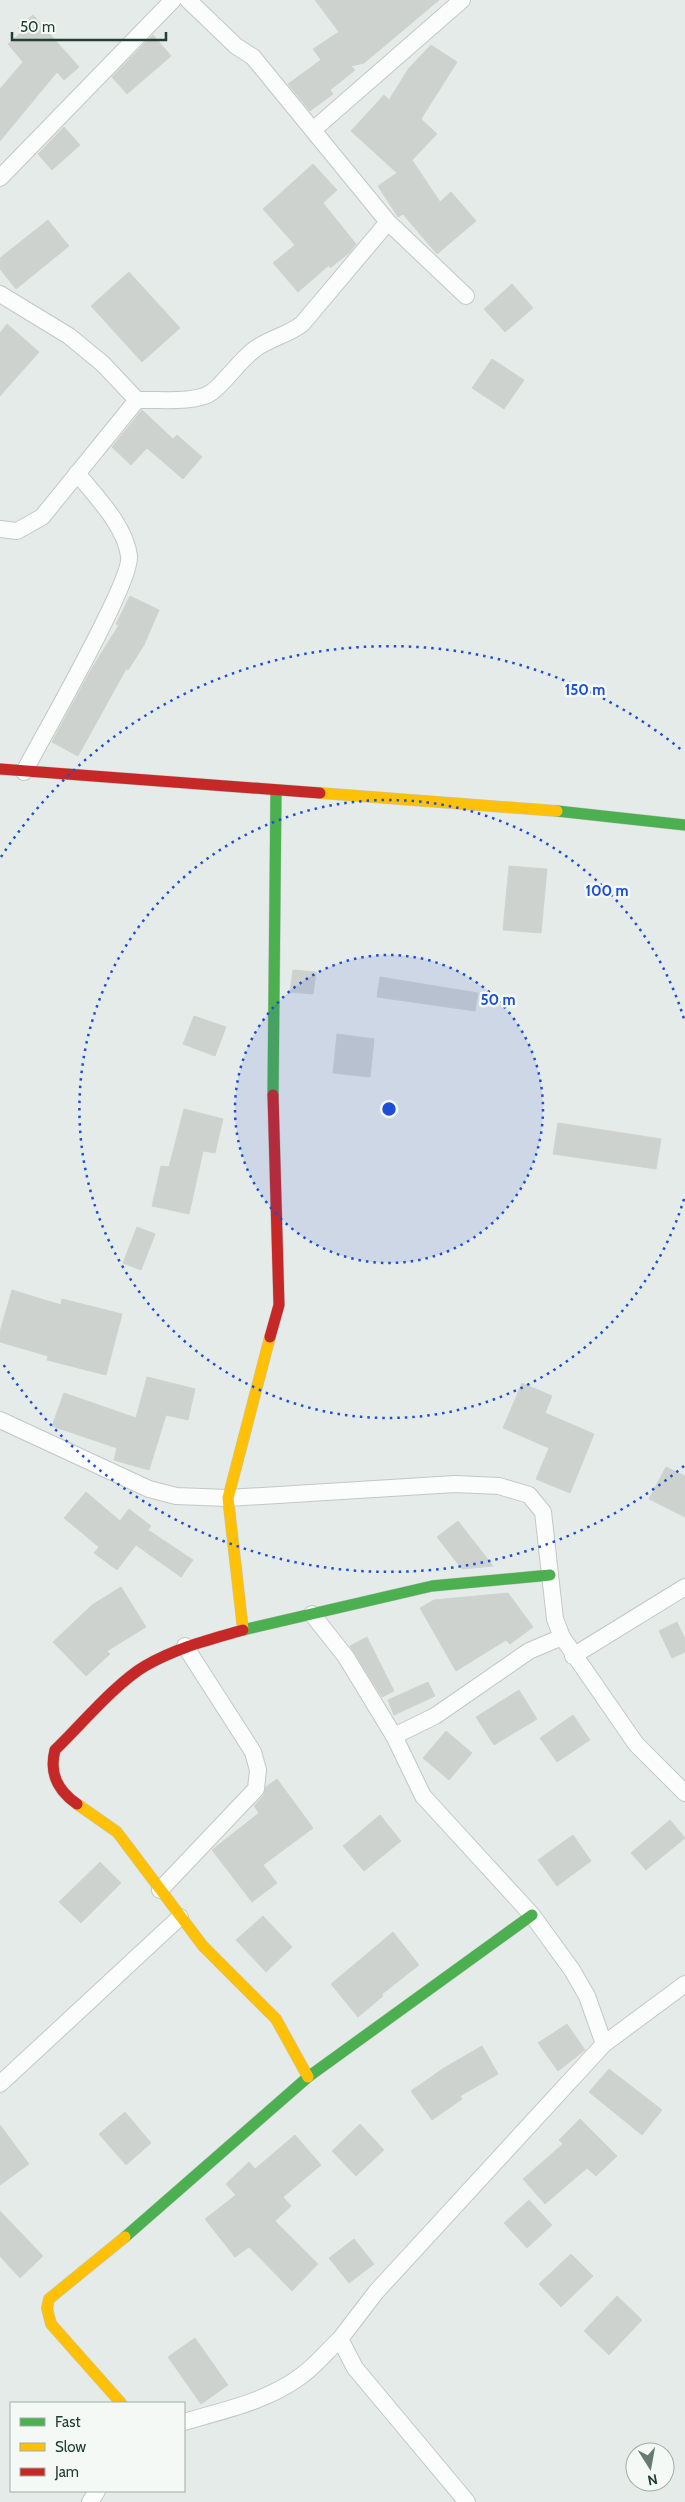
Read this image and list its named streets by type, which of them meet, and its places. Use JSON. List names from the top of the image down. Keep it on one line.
{"legend":["Fast","Slow","Jam"],"scale_bar":"50 m","north":"bottom","rings":["150 m","100 m","50 m"]}
